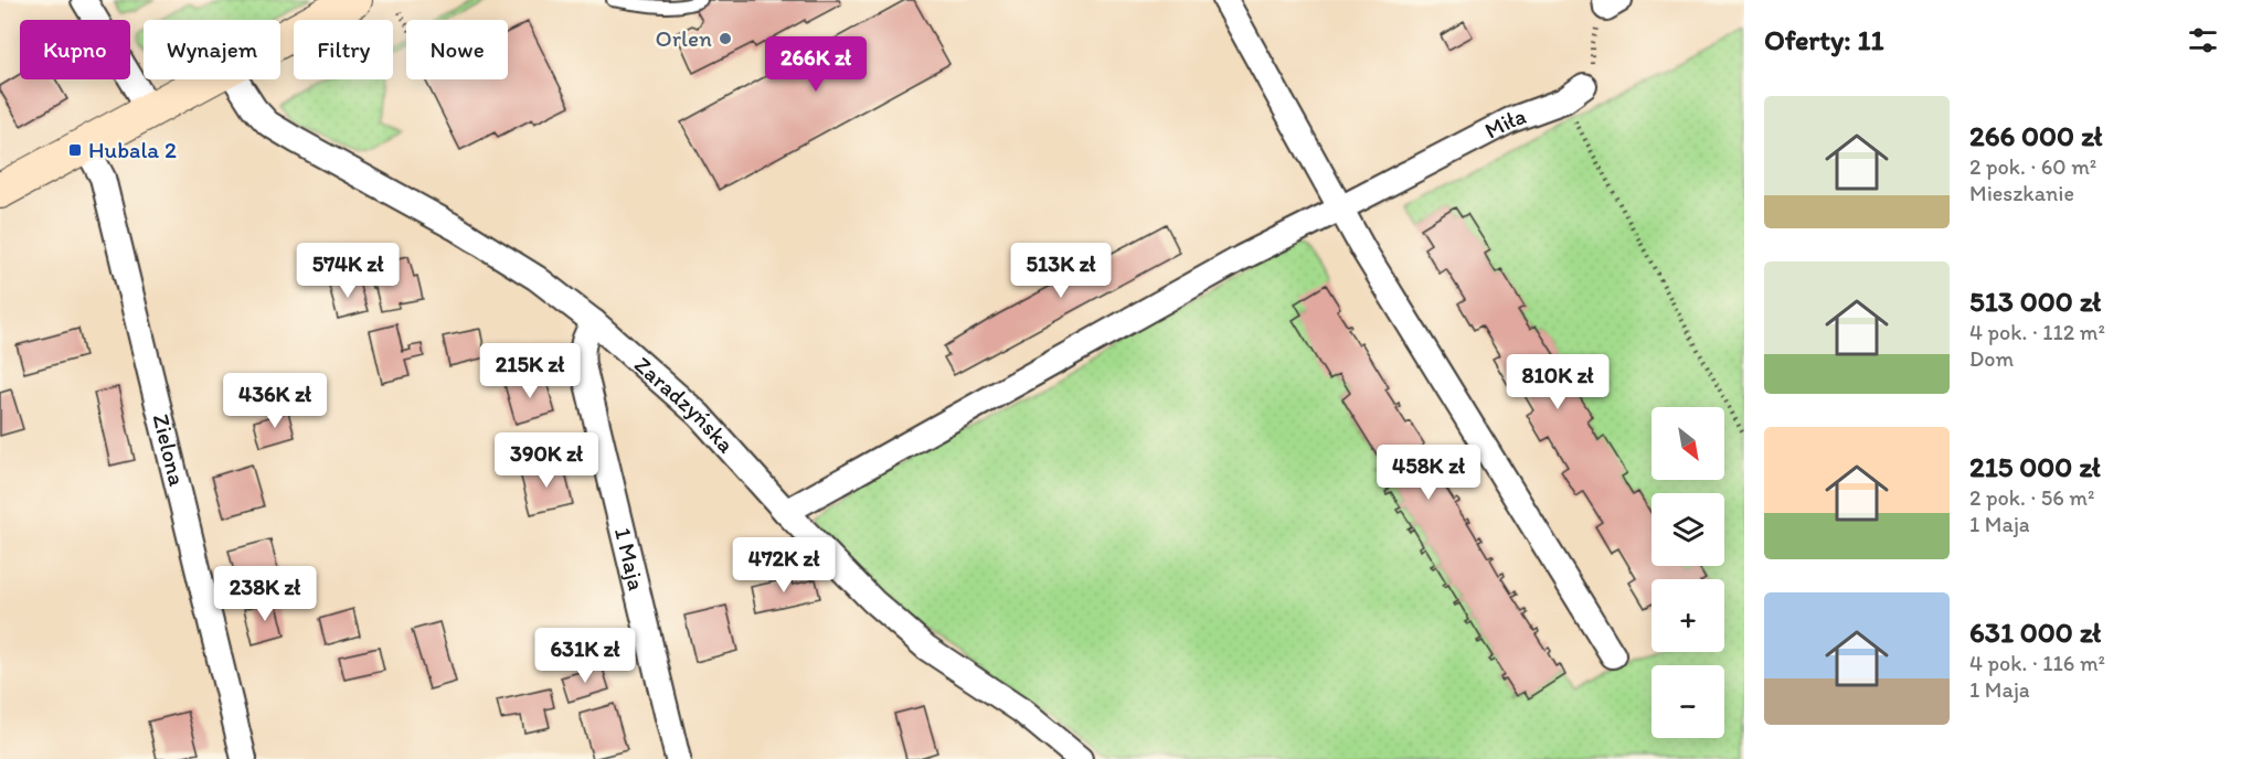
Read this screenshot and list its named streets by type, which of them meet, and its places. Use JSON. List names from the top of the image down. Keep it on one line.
{"streets":{"street":["Miła","Zaradzyńska","Zielona","1 Maja"]},"crossings":[["Miła","Zaradzyńska"],["Zaradzyńska","1 Maja"]],"places":{"other":["Orlen"],"transit":["Hubala 2"]},"north":"bottom right","page":{"heading":"Oferty: 11","chip":["Kupno","Wynajem","Filtry","Nowe"],"price":["266K zł","574K zł","513K zł","215K zł","810K zł","436K zł","390K zł","458K zł","472K zł","238K zł","631K zł"],"list":[{"name":"266 000 zł","note":"2 pok. · 60 m² · Mieszkanie"},{"name":"513 000 zł","note":"4 pok. · 112 m² · Dom"},{"name":"215 000 zł","note":"2 pok. · 56 m² · 1 Maja"},{"name":"631 000 zł","note":"4 pok. · 116 m² · 1 Maja"}],"map_buttons":["+","−"]}}
